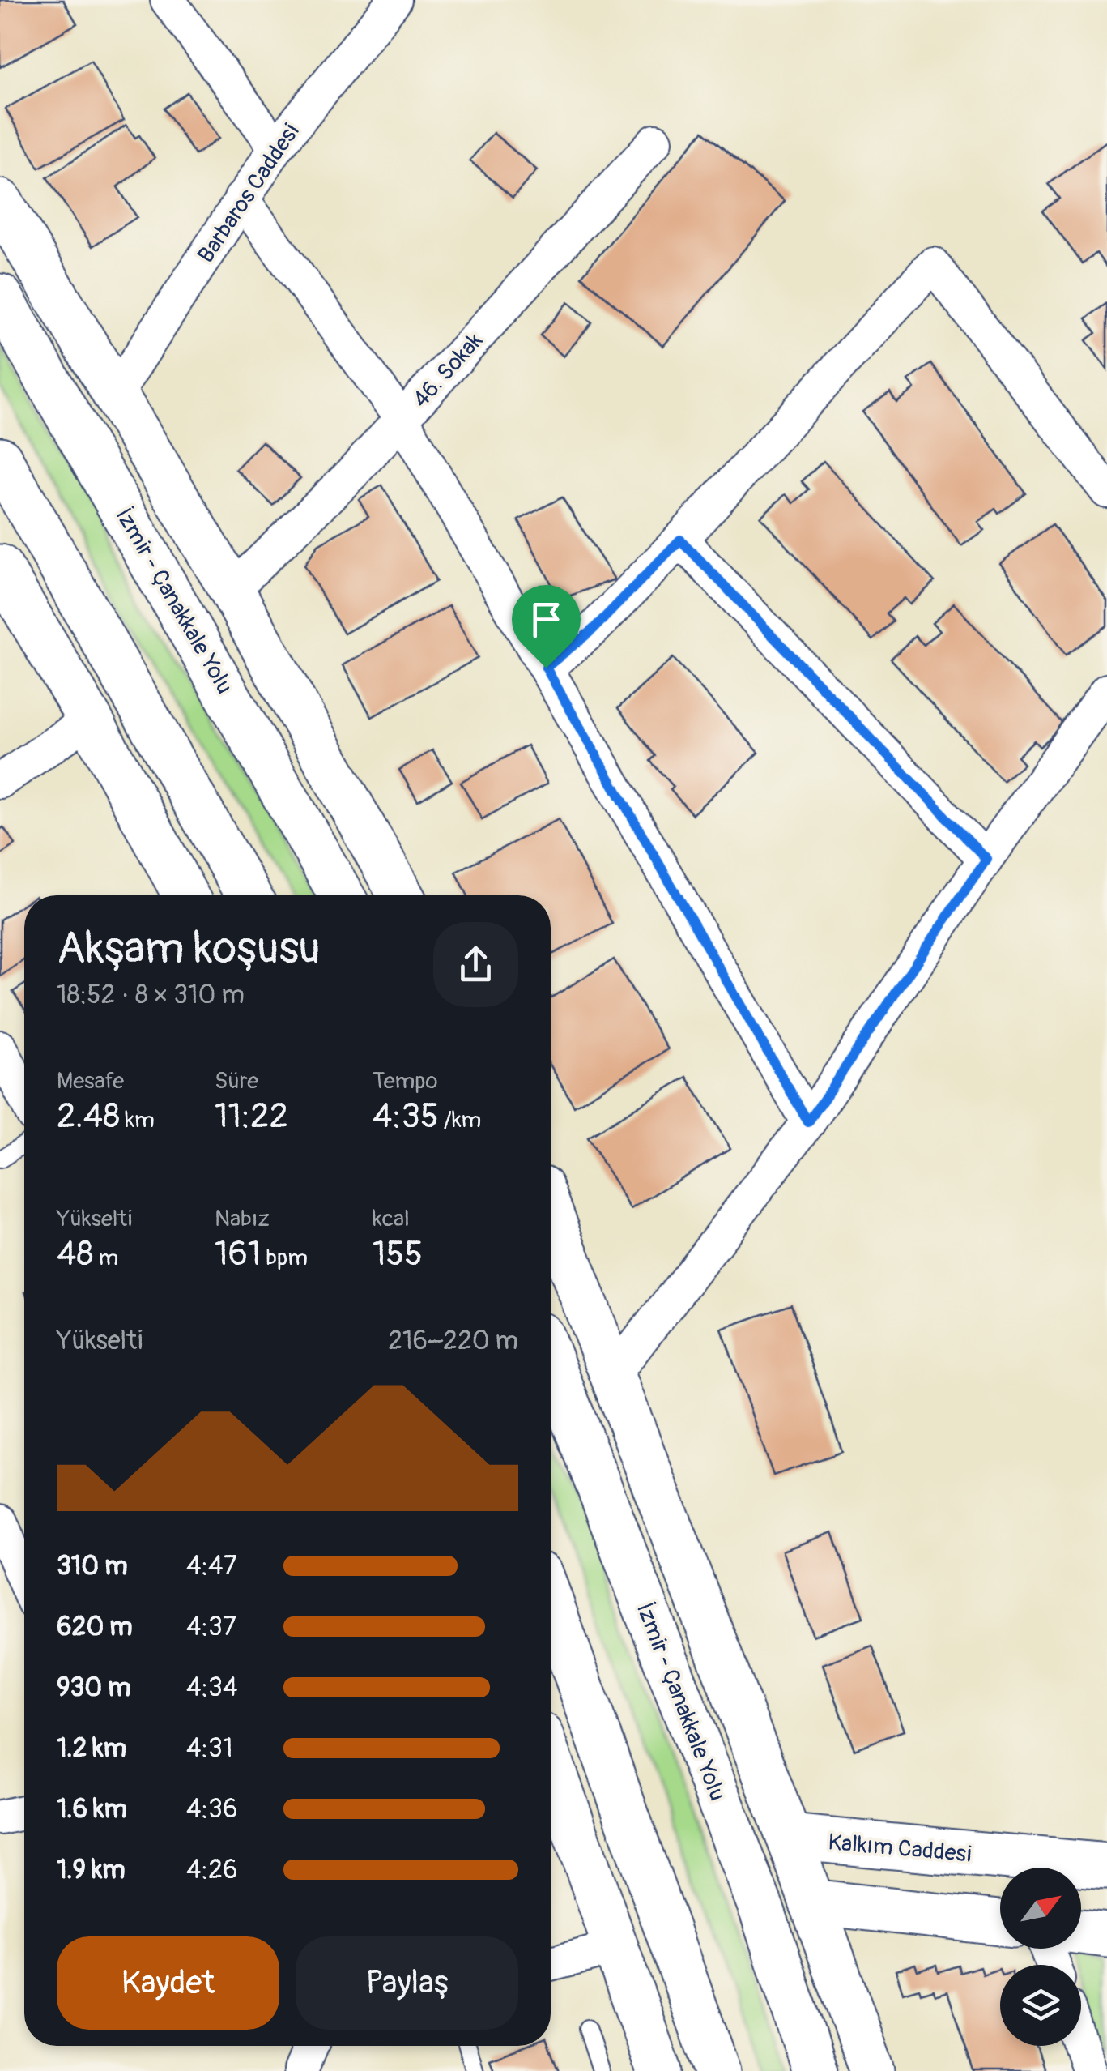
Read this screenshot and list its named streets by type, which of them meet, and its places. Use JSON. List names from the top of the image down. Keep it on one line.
{"streets":{"main road":["İzmir - Çanakkale Yolu","Kalkım Caddesi"],"street":["Barbaros Caddesi","46. Sokak"]},"north":"top right","page":{"heading":["Akşam koşusu","18:52 · 8 × 310 m"],"stats":[["Mesafe","2.48 km"],["Süre","11:22"],["Tempo","4:35 /km"],["Yükselti","48 m"],["Nabız","161 bpm"],["kcal","155"]],"chart":["Yükselti","216–220 m"],"list":[{"name":"310 m","note":"4:47"},{"name":"620 m","note":"4:37"},{"name":"930 m","note":"4:34"},{"name":"1.2 km","note":"4:31"},{"name":"1.6 km","note":"4:36"},{"name":"1.9 km","note":"4:26"}],"buttons":["Kaydet","Paylaş"]}}
